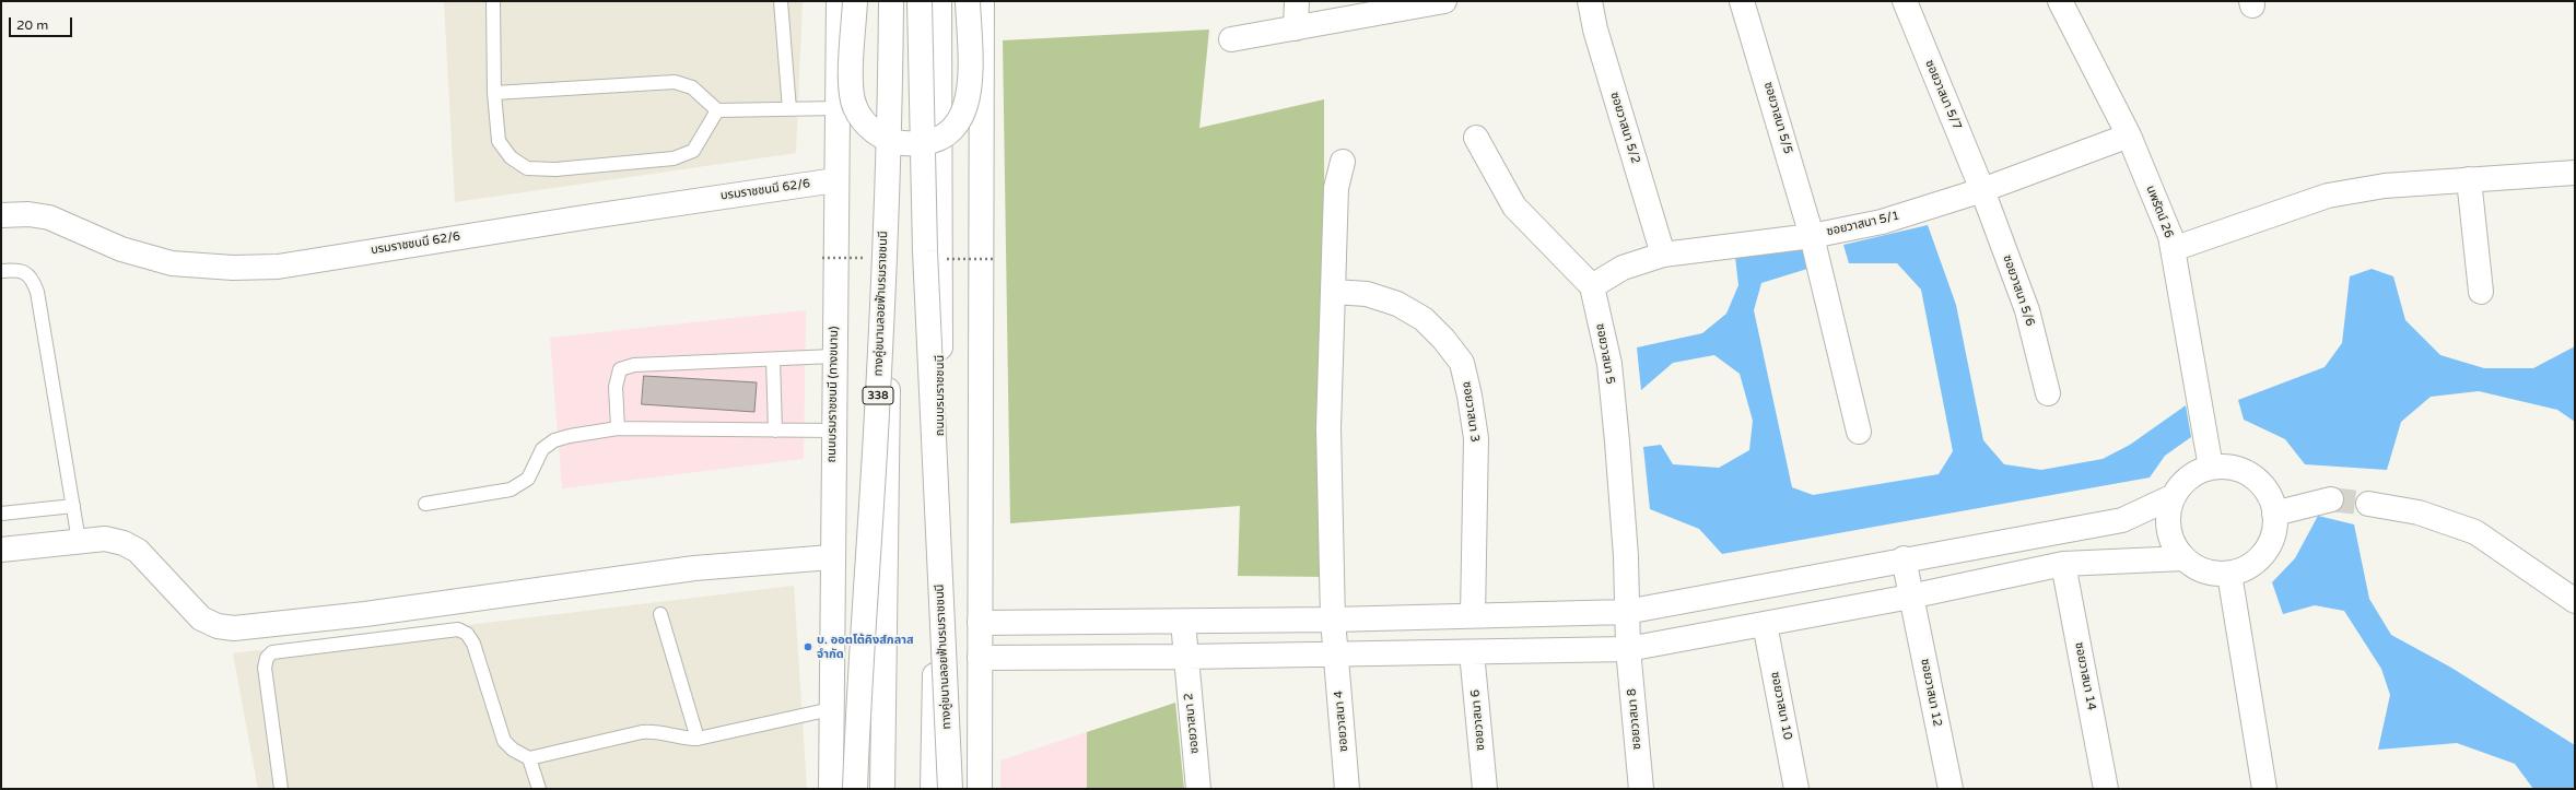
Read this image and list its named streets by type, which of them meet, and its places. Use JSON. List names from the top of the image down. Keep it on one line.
{"streets":{"main road":["ซอยวาสนา 5/7","ซอยวาสนา 5/5","ซอยวาสนา 5/2","บรมราชชนนี 62/6","นพรัตน์ 26","ซอยวาสนา 5/1","ซอยวาสนา 5/6","ทางคู่ขนานลอยฟ้าบรมราชชนนี","ซอยวาสนา 5","ถนนบรมราชชนนี (ทางขนาน)","338","ถนนบรมราชชนนี","ซอยวาสนา 3","ซอยวาสนา 14","ซอยวาสนา 12","ซอยวาสนา 10","ซอยวาสนา 8","ซอยวาสนา 6","ซอยวาสนา 4","ซอยวาสนา 2"]},"crossings":[["ซอยวาสนา 5/7","ซอยวาสนา 5/1"],["ซอยวาสนา 5/7","ซอยวาสนา 5/6"],["ซอยวาสนา 5/5","ซอยวาสนา 5/1"],["ซอยวาสนา 5/2","ซอยวาสนา 5/1"],["บรมราชชนนี 62/6","ถนนบรมราชชนนี (ทางขนาน)"],["นพรัตน์ 26","ซอยวาสนา 5/1"],["ซอยวาสนา 5/1","ซอยวาสนา 5/6"],["ซอยวาสนา 5/1","ซอยวาสนา 5"],["ซอยวาสนา 5","ซอยวาสนา 8"],["ซอยวาสนา 3","ซอยวาสนา 4"]],"places":["บ. ออตโต้คิงส์กลาส จำกัด"],"scale_bar":"20 m"}
